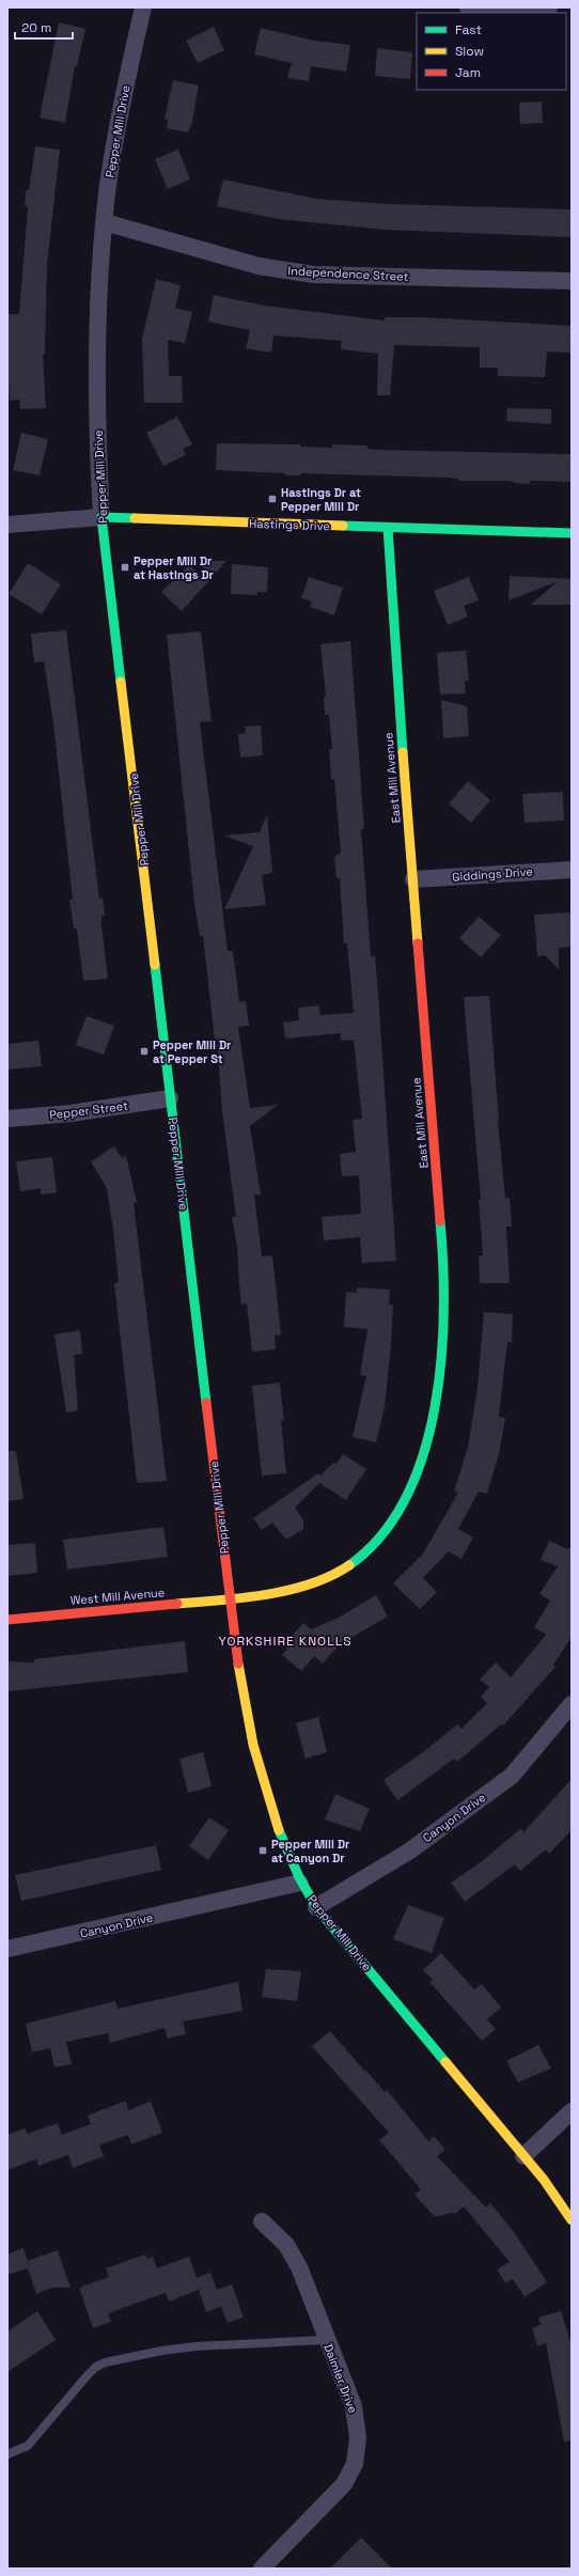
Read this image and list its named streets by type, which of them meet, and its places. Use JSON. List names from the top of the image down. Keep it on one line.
{"streets":{"street":["Pepper Mill Drive","Independence Street","Hastings Drive","East Mill Avenue","Giddings Drive","Pepper Street","West Mill Avenue","Canyon Drive","Daimler Drive"]},"crossings":[["Pepper Mill Drive","Independence Street"],["Pepper Mill Drive","Hastings Drive"],["Pepper Mill Drive","East Mill Avenue"],["Pepper Mill Drive","Pepper Street"],["Pepper Mill Drive","West Mill Avenue"],["Pepper Mill Drive","Canyon Drive"],["Hastings Drive","East Mill Avenue"],["East Mill Avenue","Giddings Drive"],["East Mill Avenue","West Mill Avenue"]],"districts":["YORKSHIRE KNOLLS"],"places":{"transit":["Hastings Dr at Pepper Mill Dr","Pepper Mill Dr at Hastings Dr","Pepper Mill Dr at Pepper St","Pepper Mill Dr at Canyon Dr"]},"legend":["Fast","Slow","Jam"],"scale_bar":"20 m"}
